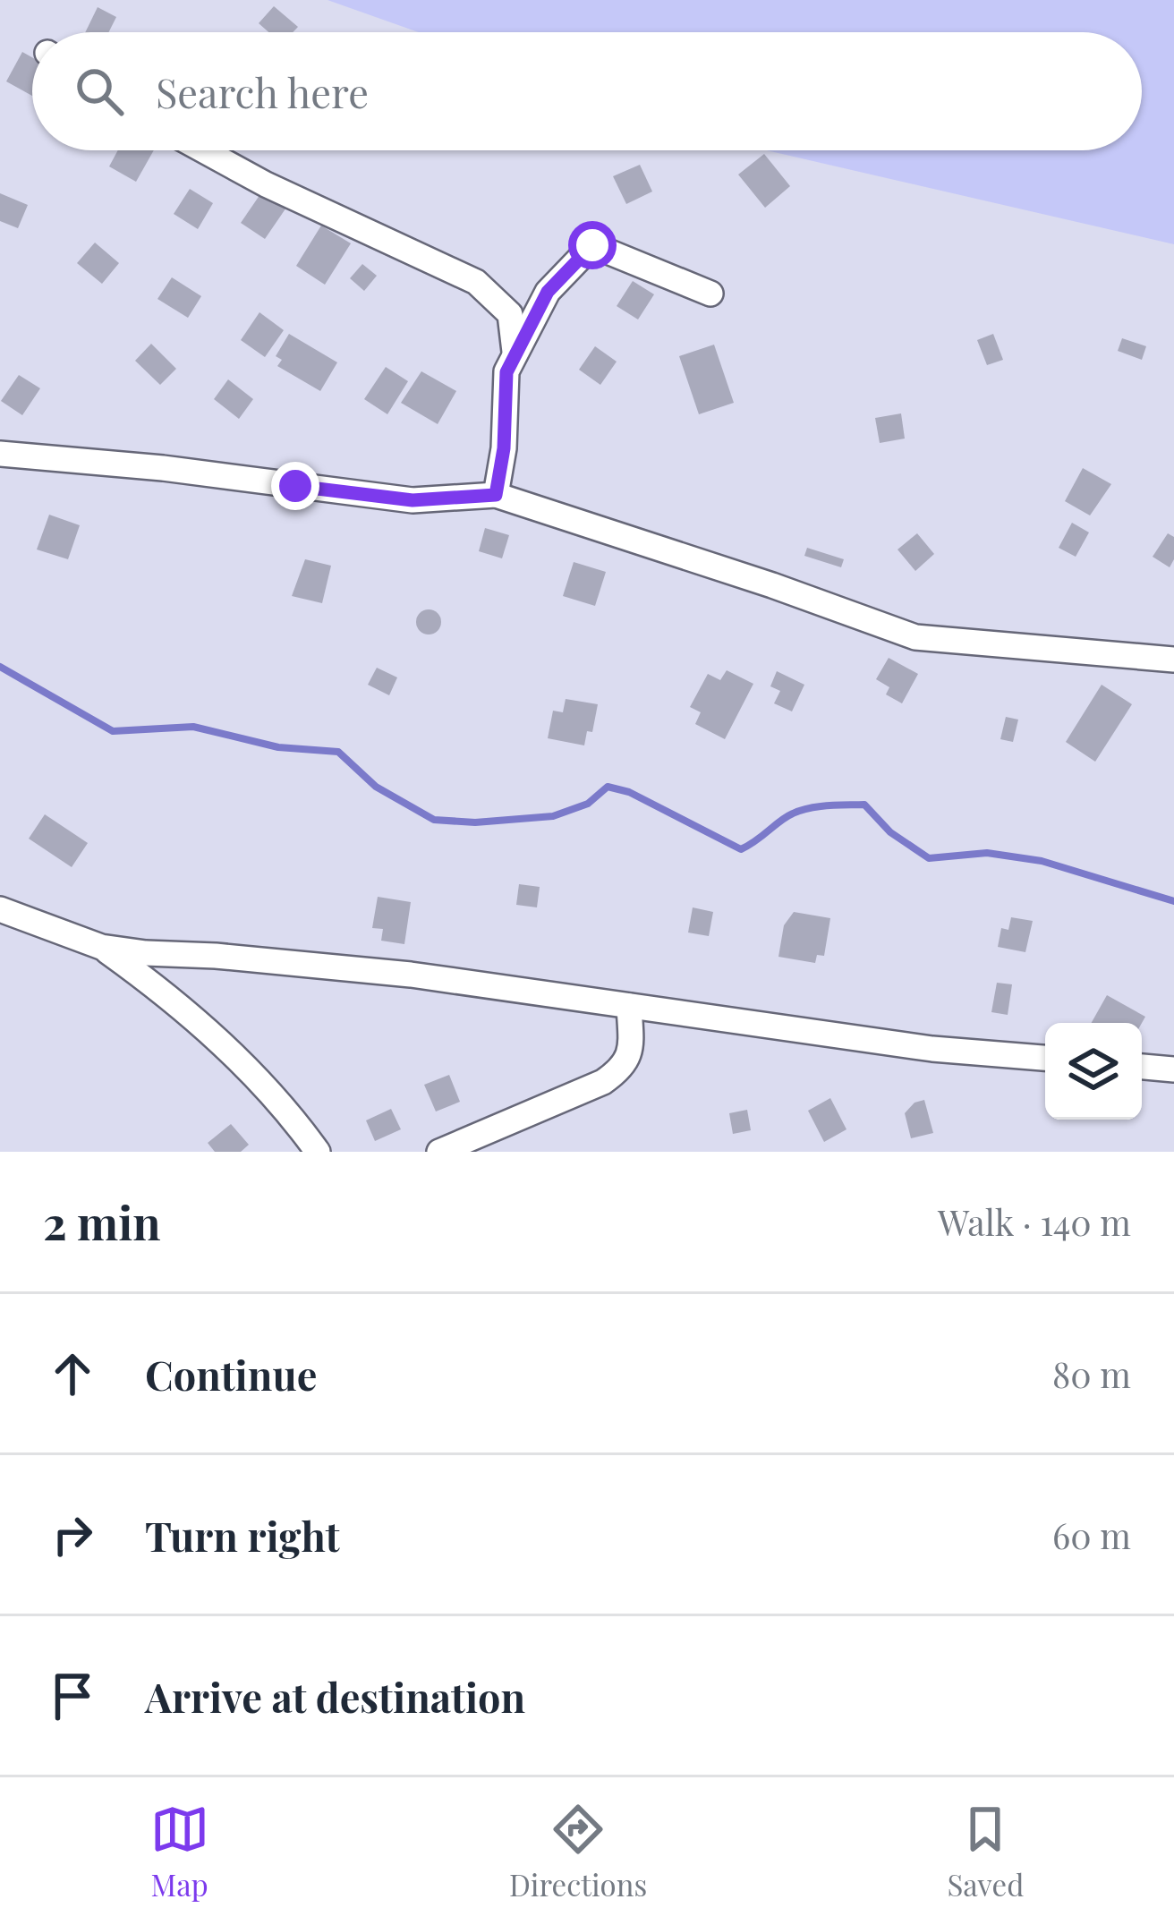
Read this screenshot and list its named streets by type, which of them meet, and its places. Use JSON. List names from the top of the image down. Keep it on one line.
{"page":{"search":"Search here","heading":["2 min","Walk · 140 m"],"list":[["Continue","80 m"],["Turn right","60 m"],"Arrive at destination"],"nav":["Map","Directions","Saved"]}}
